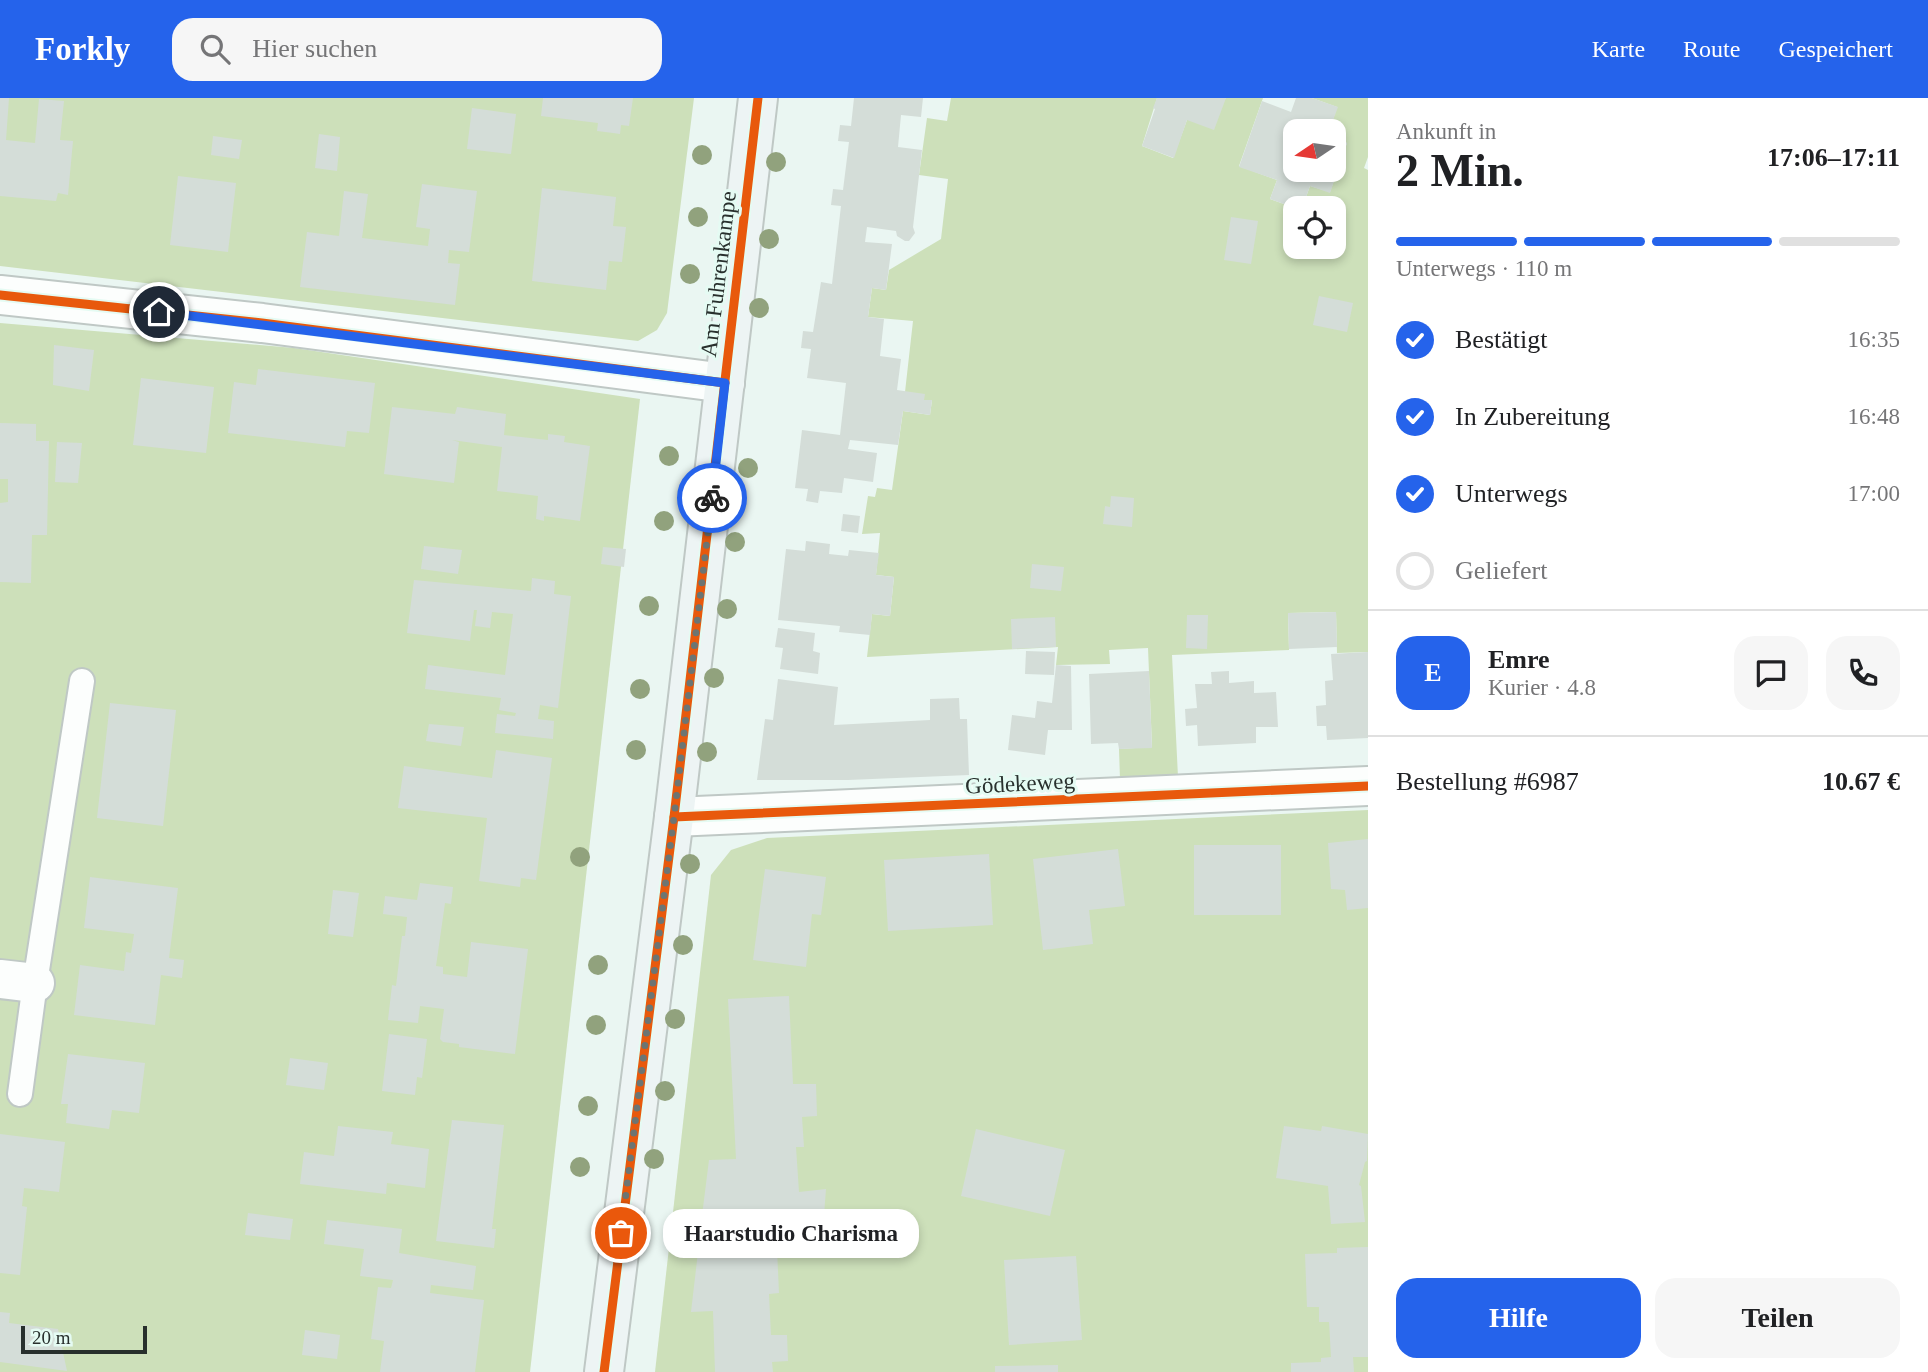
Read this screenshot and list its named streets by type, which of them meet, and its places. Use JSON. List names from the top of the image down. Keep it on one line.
{"streets":{"street":["Am Fuhrenkampe","Gödekeweg"]},"crossings":[["Am Fuhrenkampe","Gödekeweg"]],"places":["Haarstudio Charisma"],"scale_bar":"20 m","north":"left","page":{"header":"Forkly","search":"Hier suchen","nav":["Karte","Route","Gespeichert"],"heading":["2 Min.","Ankunft in","17:06–17:11"],"panel":["Emre","Kurier · 4.8","Bestellung #6987","10.67 €"],"bar":"Unterwegs · 110 m","list":[["Bestätigt","16:35"],["In Zubereitung","16:48"],["Unterwegs","17:00"],"Geliefert"],"round":"E","bubble":"Haarstudio Charisma","buttons":["Hilfe","Teilen"],"scale":"20 m"}}
